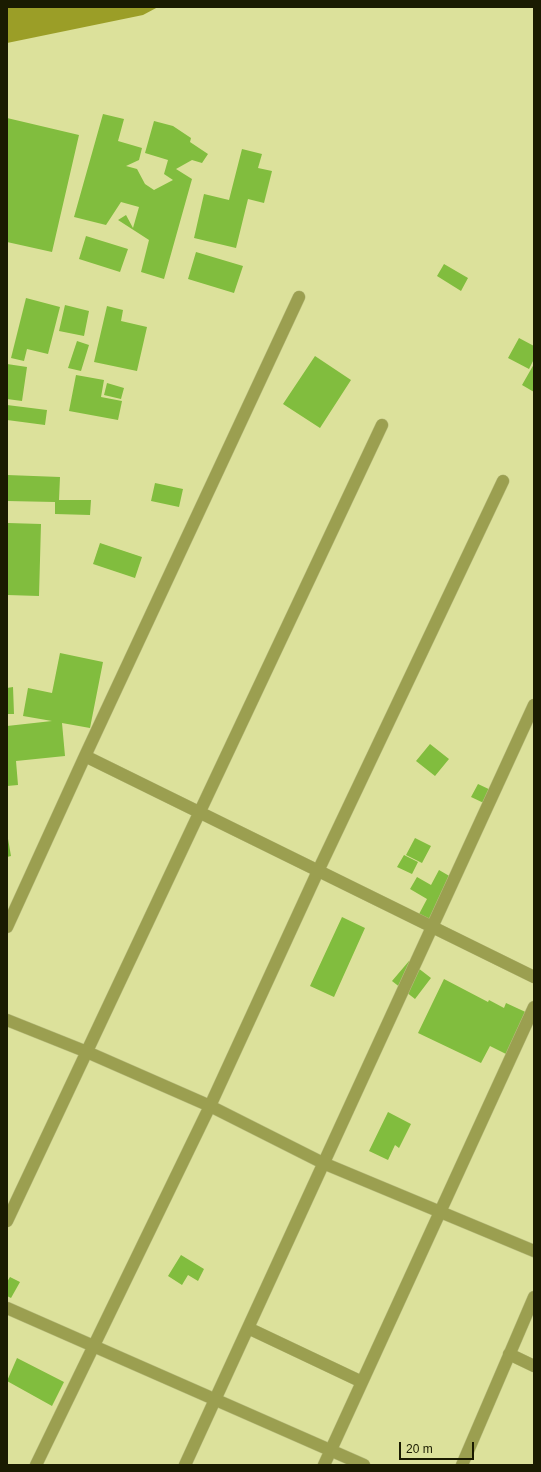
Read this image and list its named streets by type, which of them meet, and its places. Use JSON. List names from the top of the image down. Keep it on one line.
{"scale_bar":"20 m"}
